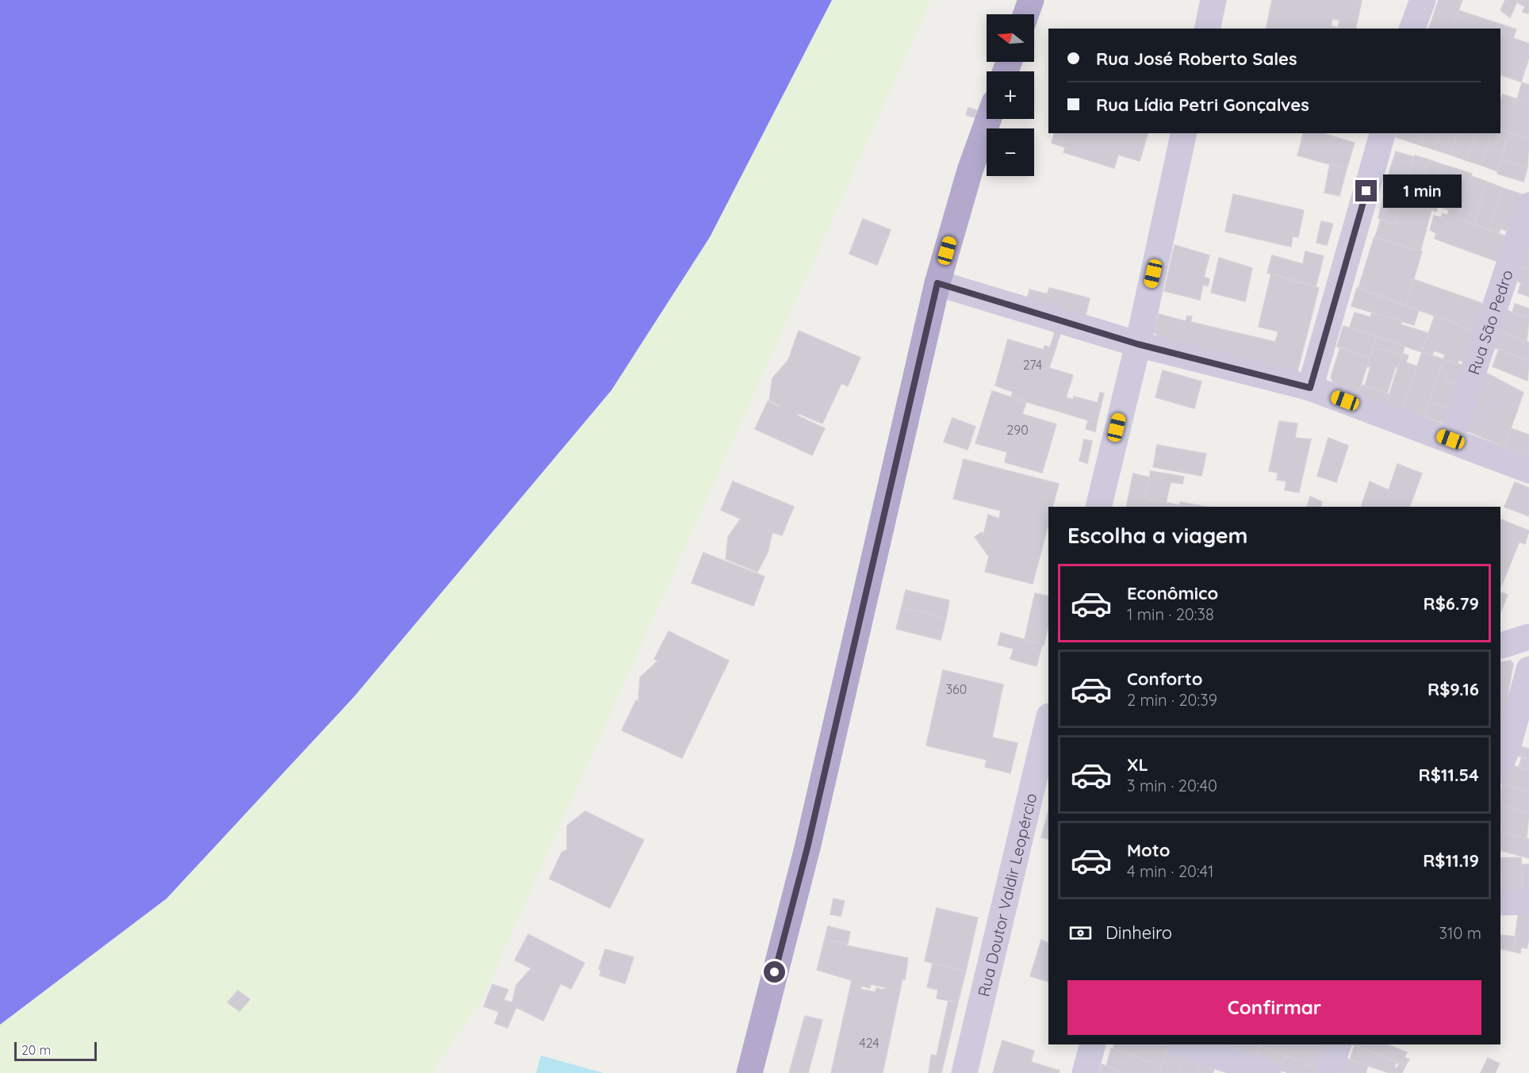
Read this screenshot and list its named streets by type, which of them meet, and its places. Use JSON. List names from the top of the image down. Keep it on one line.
{"streets":{"street":["Rua São Pedro","Rua Doutor Valdir Leopércio"]},"house_numbers":["274","290","360","424"],"scale_bar":"20 m","north":"left","page":{"map_buttons":["+","−"],"banner":["Rua José Roberto Sales","Rua Lídia Petri Gonçalves"],"bubble":"1 min","heading":"Escolha a viagem","list":[{"name":"Econômico","note":"1 min · 20:38","value":"R$6.79"},{"name":"Conforto","note":"2 min · 20:39","value":"R$9.16"},{"name":"XL","note":"3 min · 20:40","value":"R$11.54"},{"name":"Moto","note":"4 min · 20:41","value":"R$11.19"}],"pay":["Dinheiro","310 m"],"buttons":"Confirmar","scale":"20 m"}}
